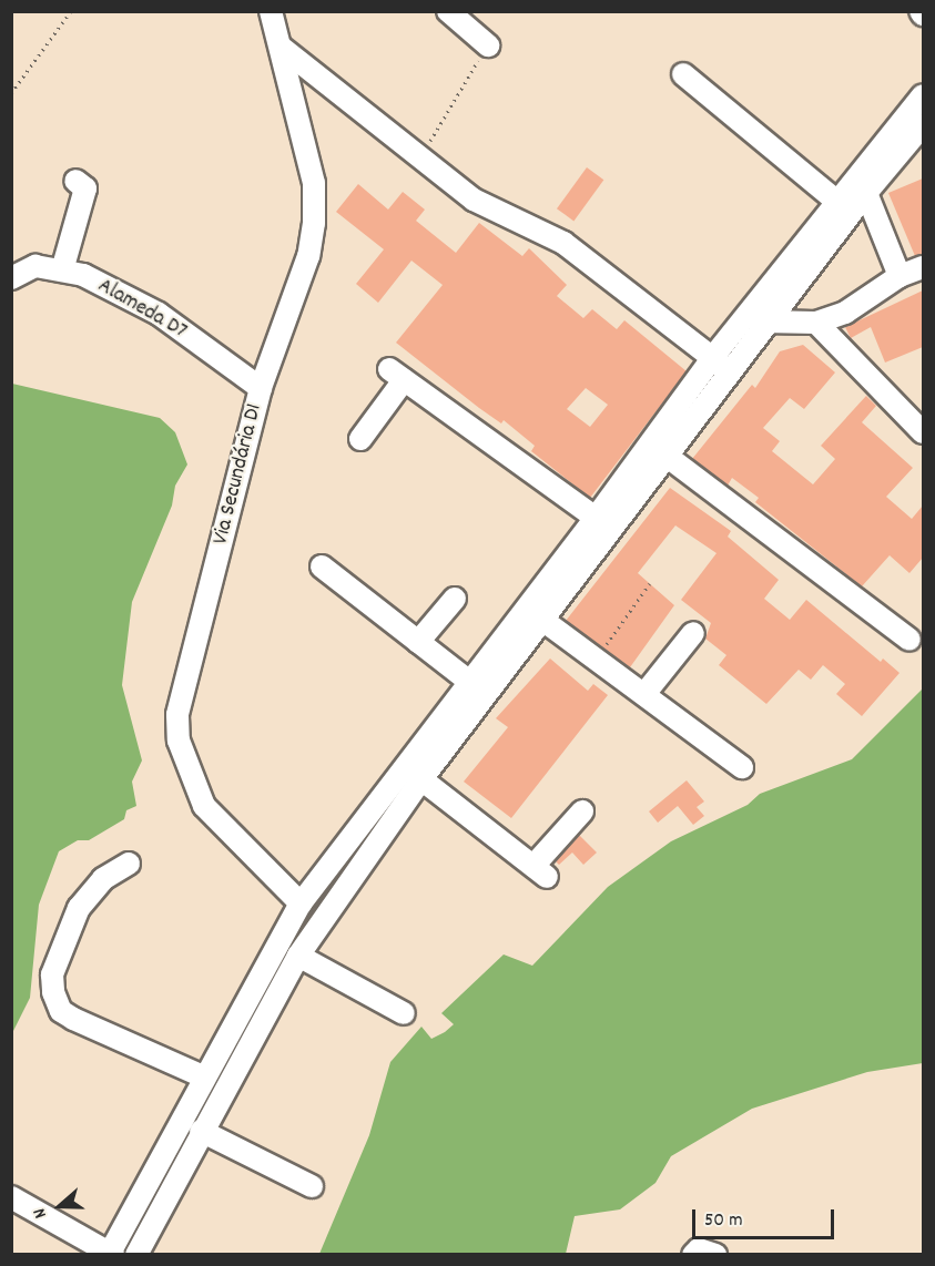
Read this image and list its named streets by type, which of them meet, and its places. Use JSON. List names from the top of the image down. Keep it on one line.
{"streets":{"street":["Alameda D7","Via Secundária D1"]},"crossings":[["Alameda D7","Via Secundária D1"]],"scale_bar":"50 m","north":"left"}
